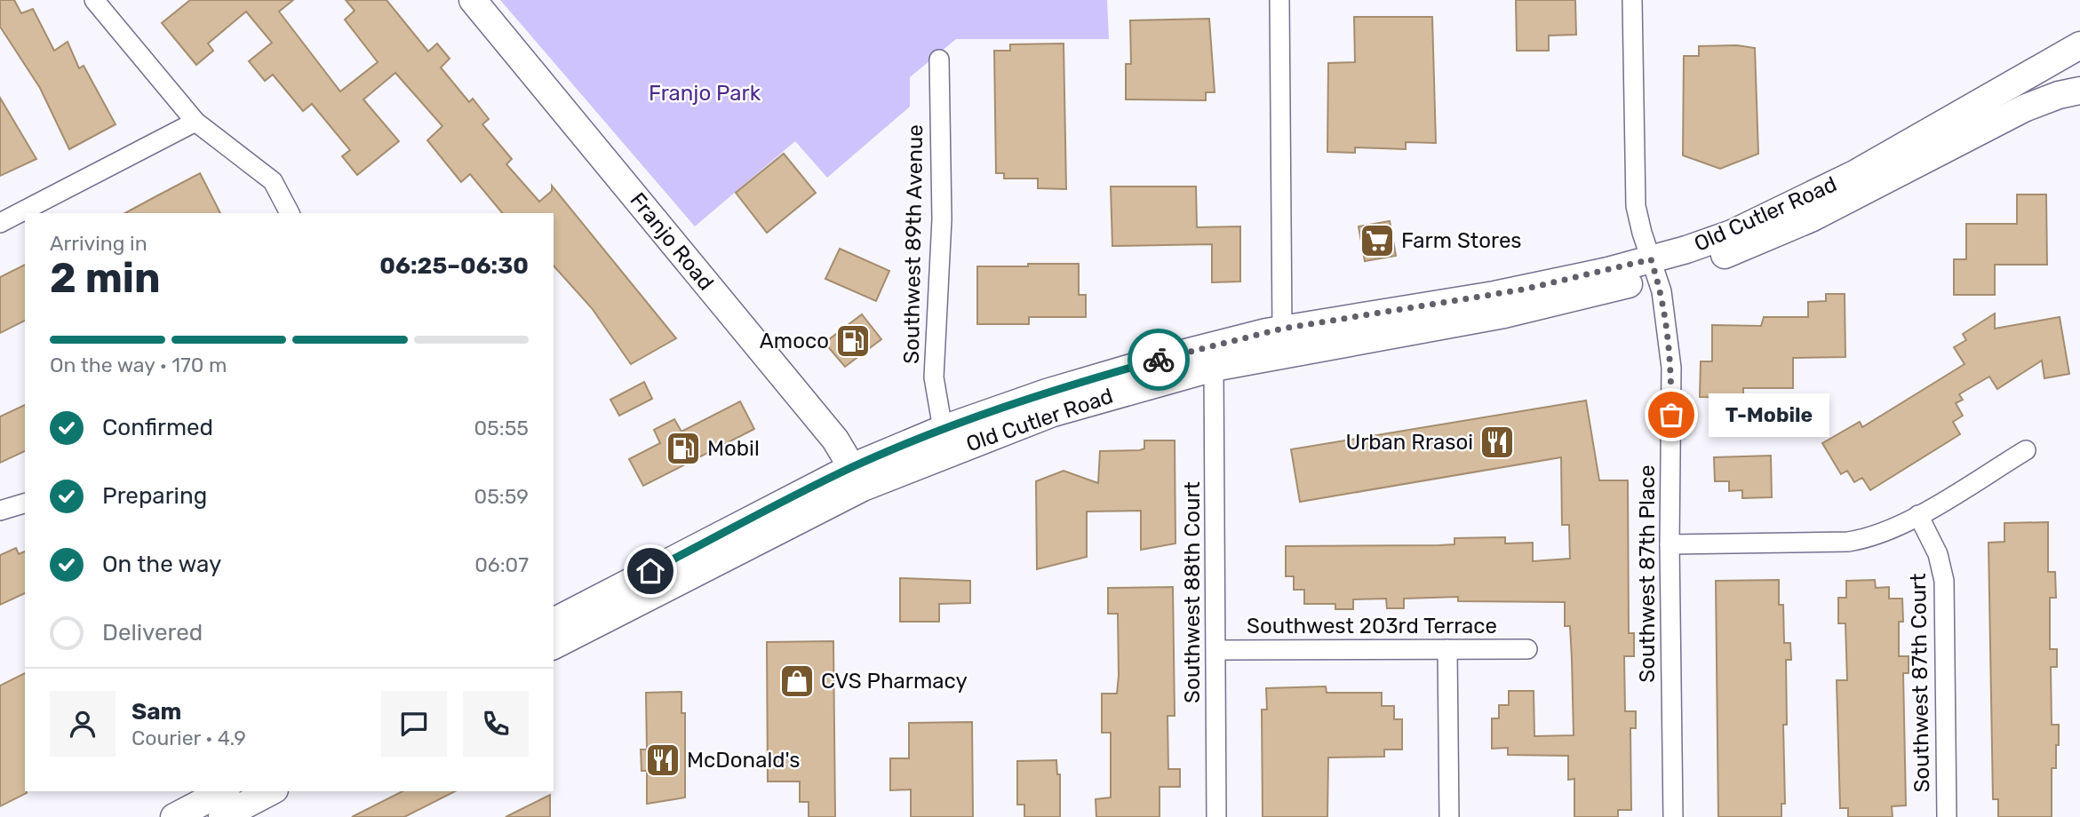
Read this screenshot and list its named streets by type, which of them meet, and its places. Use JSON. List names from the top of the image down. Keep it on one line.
{"streets":{"main road":["Old Cutler Road","Franjo Road"],"street":["Southwest 89th Avenue","Southwest 87th Place","Southwest 88th Court","Southwest 203rd Terrace","Southwest 87th Court"]},"crossings":[["Old Cutler Road","Franjo Road"],["Old Cutler Road","Southwest 89th Avenue"],["Old Cutler Road","Southwest 87th Place"],["Old Cutler Road","Southwest 88th Court"],["Southwest 88th Court","Southwest 203rd Terrace"]],"parks":["Franjo Park"],"places":{"supermarket":["Farm Stores"],"fuel station":["Amoco","Mobil"],"other":["T-Mobile"],"restaurant":["Urban Rrasoi","McDonald's"],"shop":["CVS Pharmacy"]},"page":{"heading":["2 min","Arriving in","06:25–06:30"],"panel":["Sam","Courier · 4.9"],"bar":"On the way · 170 m","bubble":"T-Mobile","list":[["Confirmed","05:55"],["Preparing","05:59"],["On the way","06:07"],"Delivered"]}}
